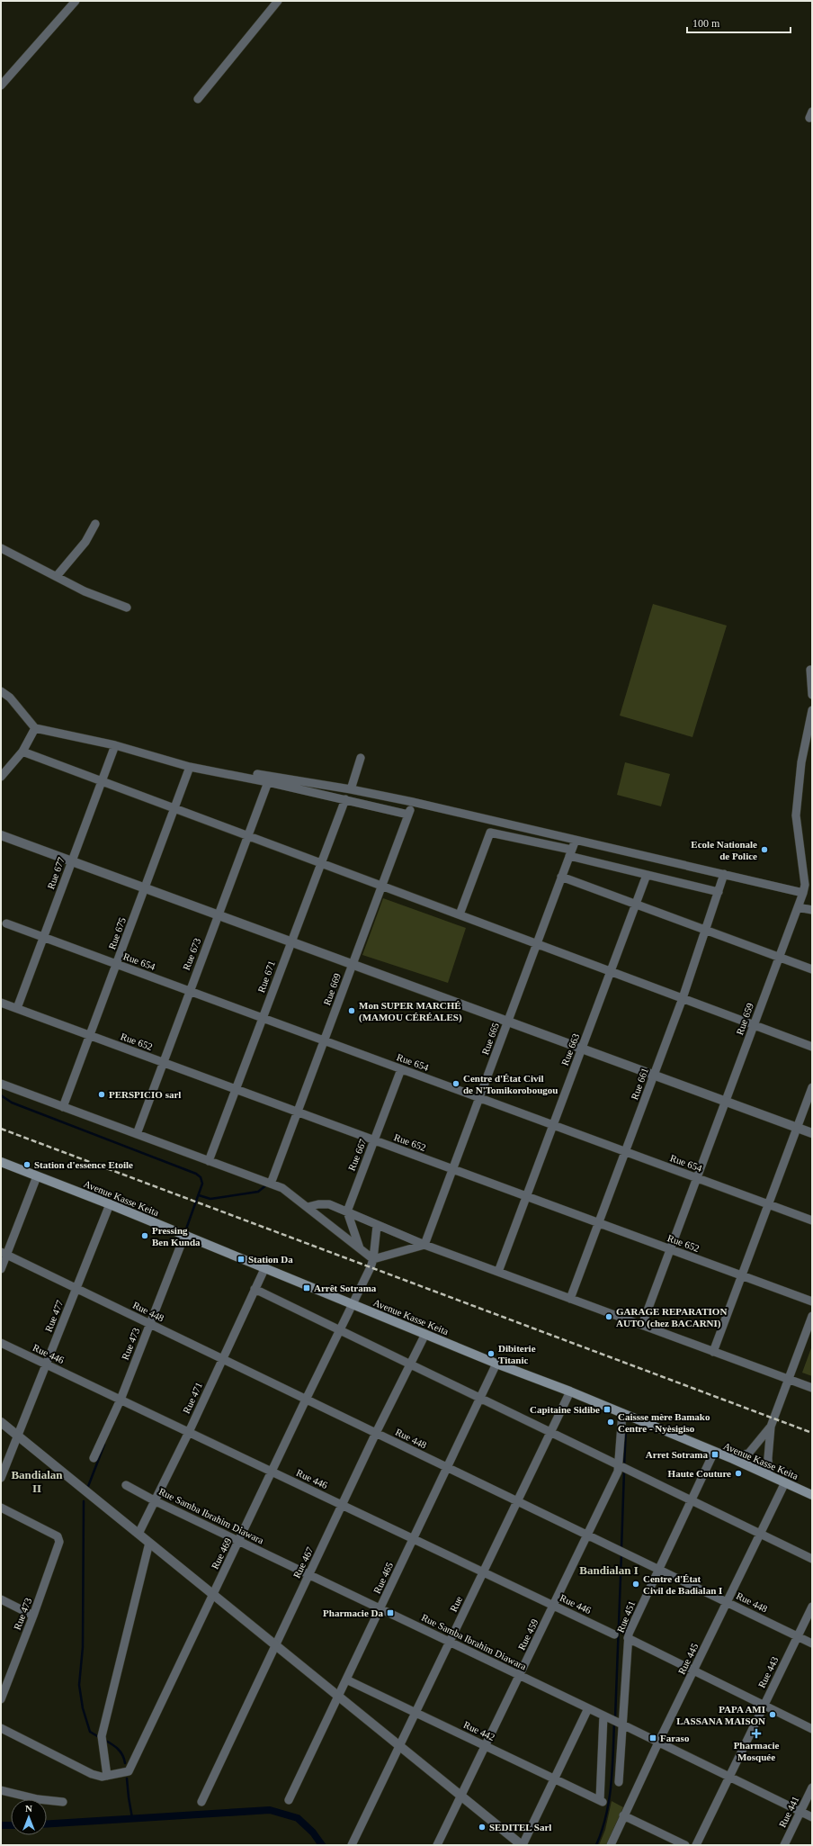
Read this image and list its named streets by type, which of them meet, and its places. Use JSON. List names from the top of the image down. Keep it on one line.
{"streets":{"main road":["Avenue Kasse Keita"],"street":["Rue 677","Rue 675","Rue 673","Rue 654","Rue 671","Rue 669","Rue 659","Rue 665","Rue 652","Rue 663","Rue 661","Rue 667","Rue 448","Rue 477","Rue 473","Rue 446","Rue 471","Rue Samba Ibrahim Diawara","Rue 469","Rue 467","Rue 465","Rue","Rue 451","Rue 459","Rue 445","Rue 443","Rue 442","Rue 441"]},"crossings":[["Rue 677","Rue 654"],["Rue 677","Rue 652"],["Rue 675","Rue 654"],["Rue 675","Rue 652"],["Rue 673","Rue 654"],["Rue 673","Rue 652"],["Rue 654","Rue 671"],["Rue 654","Rue 669"],["Rue 654","Rue 659"],["Rue 654","Rue 665"],["Rue 654","Rue 663"],["Rue 654","Rue 661"],["Rue 654","Rue 667"],["Rue 671","Rue 652"],["Rue 669","Rue 652"],["Rue 659","Rue 652"],["Rue 665","Rue 652"],["Rue 652","Rue 663"],["Rue 652","Rue 661"],["Rue 652","Rue 667"],["Avenue Kasse Keita","Rue 477"],["Avenue Kasse Keita","Rue 473"],["Avenue Kasse Keita","Rue 471"],["Avenue Kasse Keita","Rue 469"],["Avenue Kasse Keita","Rue 467"],["Avenue Kasse Keita","Rue 465"],["Avenue Kasse Keita","Rue"],["Avenue Kasse Keita","Rue 451"],["Avenue Kasse Keita","Rue 445"],["Rue 448","Rue 477"],["Rue 448","Rue 473"],["Rue 448","Rue 471"],["Rue 448","Rue 469"],["Rue 448","Rue 467"],["Rue 448","Rue 465"],["Rue 448","Rue"],["Rue 448","Rue 451"],["Rue 448","Rue 459"],["Rue 448","Rue 445"],["Rue 448","Rue 443"],["Rue 477","Rue 446"],["Rue 473","Rue 446"],["Rue 446","Rue 471"],["Rue 446","Rue 469"],["Rue 446","Rue 467"],["Rue 446","Rue 465"],["Rue 446","Rue"],["Rue 446","Rue 459"],["Rue 471","Rue Samba Ibrahim Diawara"],["Rue Samba Ibrahim Diawara","Rue 469"],["Rue Samba Ibrahim Diawara","Rue 467"],["Rue Samba Ibrahim Diawara","Rue 465"],["Rue Samba Ibrahim Diawara","Rue"],["Rue Samba Ibrahim Diawara","Rue 451"],["Rue Samba Ibrahim Diawara","Rue 459"],["Rue Samba Ibrahim Diawara","Rue 445"],["Rue Samba Ibrahim Diawara","Rue 443"],["Rue Samba Ibrahim Diawara","Rue 442"],["Rue Samba Ibrahim Diawara","Rue 441"],["Rue 465","Rue 442"],["Rue","Rue 442"],["Rue 459","Rue 442"]],"districts":["Bandialan II","Bandialan I"],"places":{"other":["Ecole Nationale de Police","Mon SUPER MARCHÉ (MAMOU CÉRÉALES)","Centre d'État Civil de N'Tomikorobougou","PERSPICIO sarl","Station d'essence Etoile","Pressing Ben Kunda","GARAGE REPARATION AUTO (chez BACARNI)","Dibiterie Titanic","Caissse mère Bamako Centre - Nyèsigiso","Haute Couture","Centre d'État Civil de Badialan I","PAPA AMI LASSANA MAISON","SEDITEL Sarl"],"transit":["Station Da","Arrêt Sotrama","Capitaine Sidibe","Arret Sotrama","Pharmacie Da","Faraso"],"health":["Pharmacie Mosquée"]},"scale_bar":"100 m","north":"top"}
